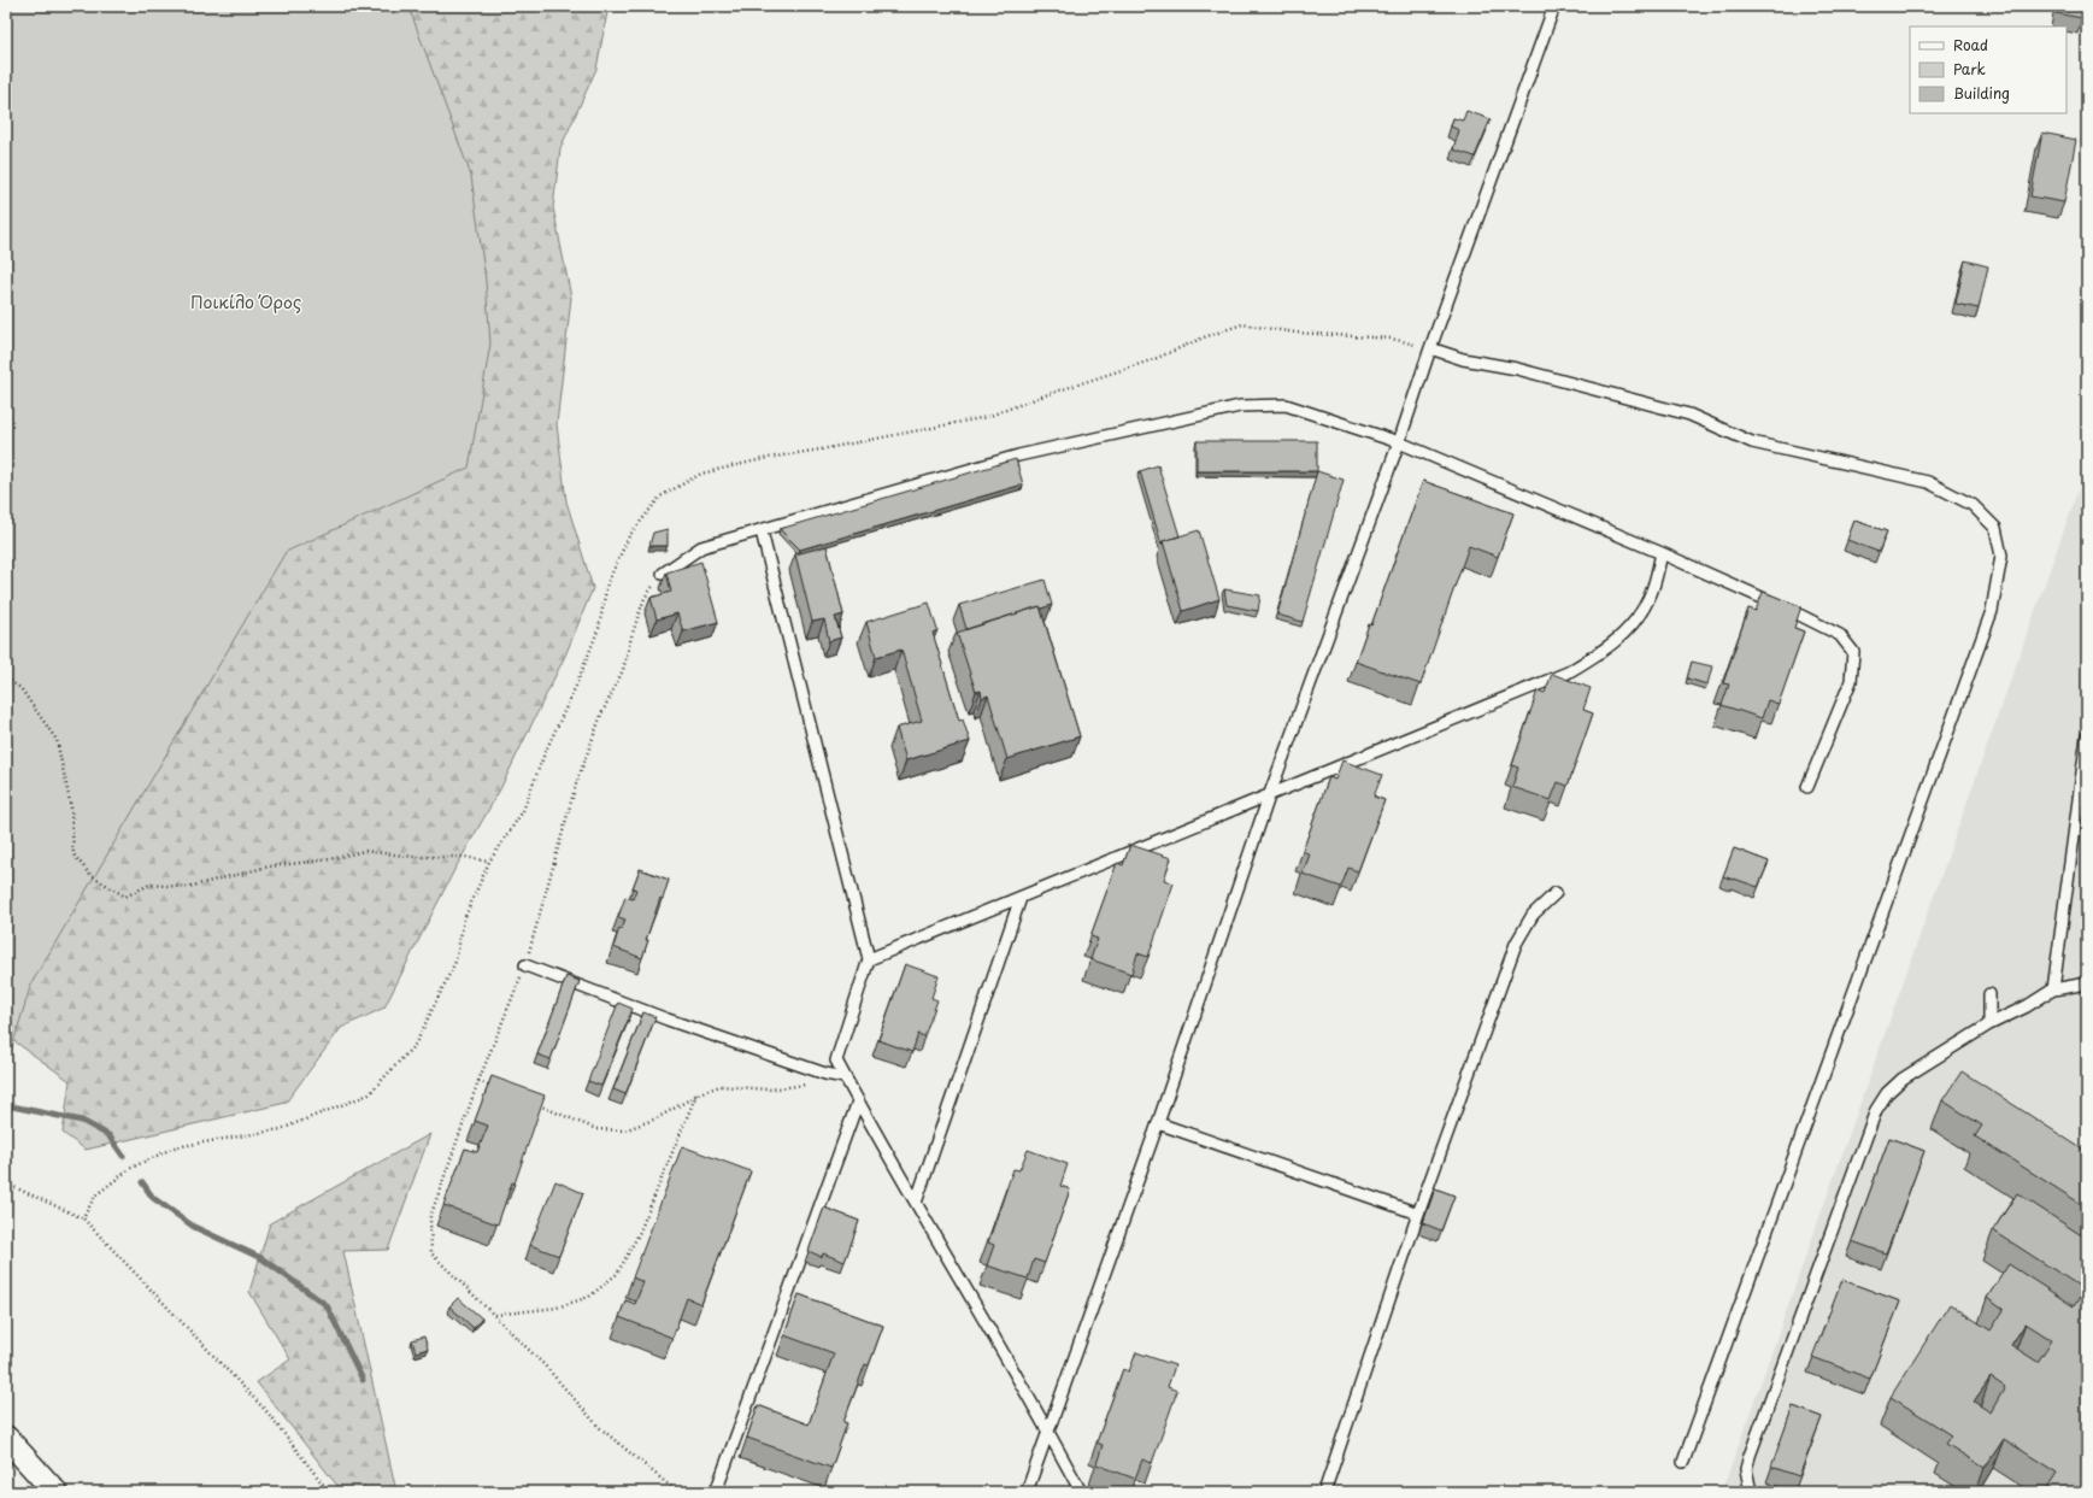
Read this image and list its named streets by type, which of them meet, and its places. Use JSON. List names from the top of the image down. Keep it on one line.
{"parks":["Ποικίλο Όρος"],"legend":["Road","Park","Building"]}
